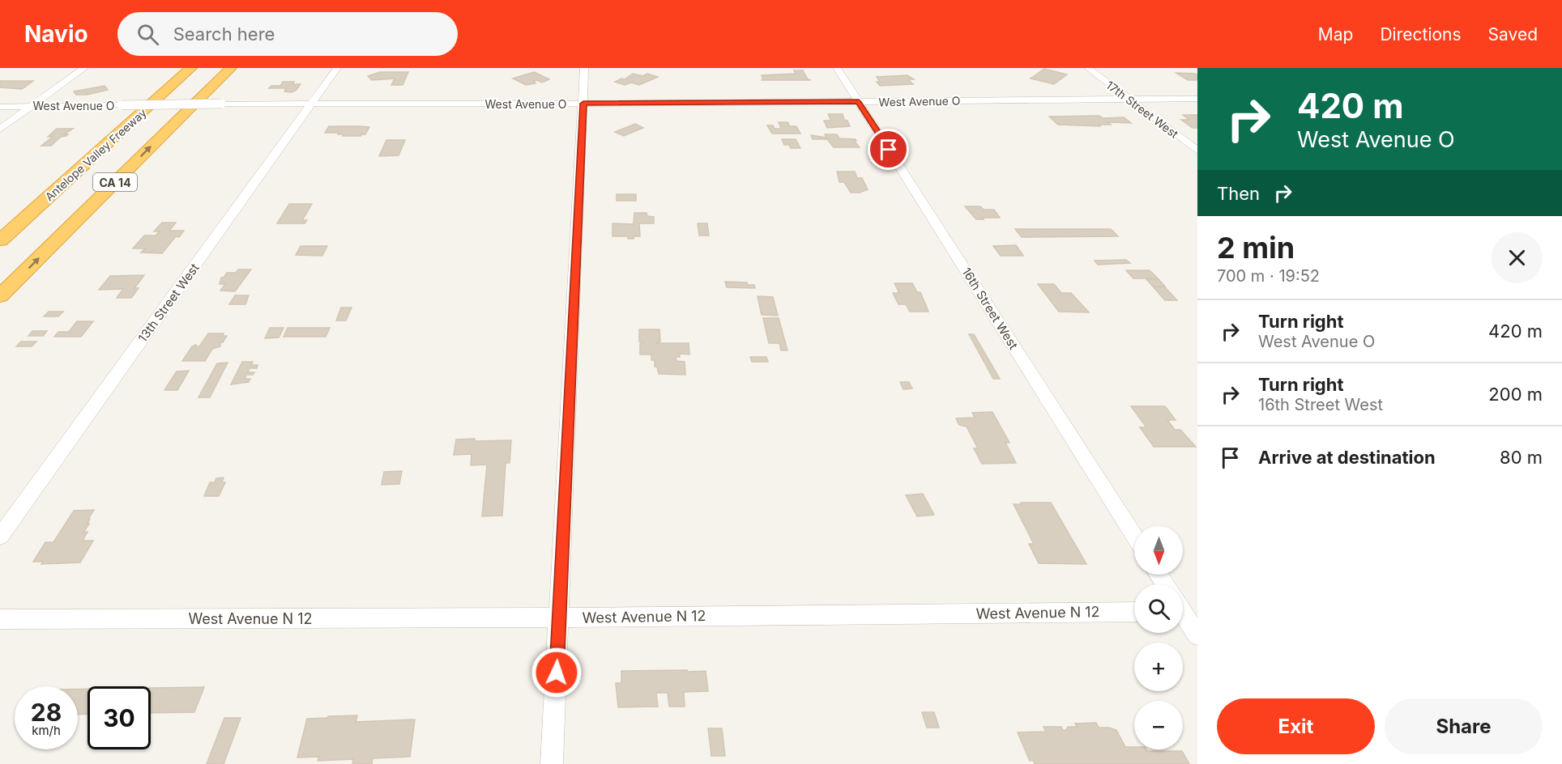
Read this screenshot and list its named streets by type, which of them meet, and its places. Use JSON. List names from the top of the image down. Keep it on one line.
{"streets":{"highway":["Antelope Valley Freeway","CA 14"],"street":["West Avenue O","17th Street West","13th Street West","16th Street West","West Avenue N 12"]},"crossings":[["West Avenue O","17th Street West"],["West Avenue O","13th Street West"],["West Avenue O","16th Street West"]],"north":"bottom","page":{"header":"Navio","search":"Search here","nav":["Map","Directions","Saved"],"turn":["420 m","West Avenue O"],"then":"Then","heading":["2 min","700 m · 19:52"],"list":[{"name":"Turn right","note":"West Avenue O","value":"420 m"},{"name":"Turn right","note":"16th Street West","value":"200 m"},{"name":"Arrive at destination","value":"80 m"}],"map_buttons":["+","−"],"speed":"28 km/h","limit":"30","buttons":["Exit","Share"]}}
